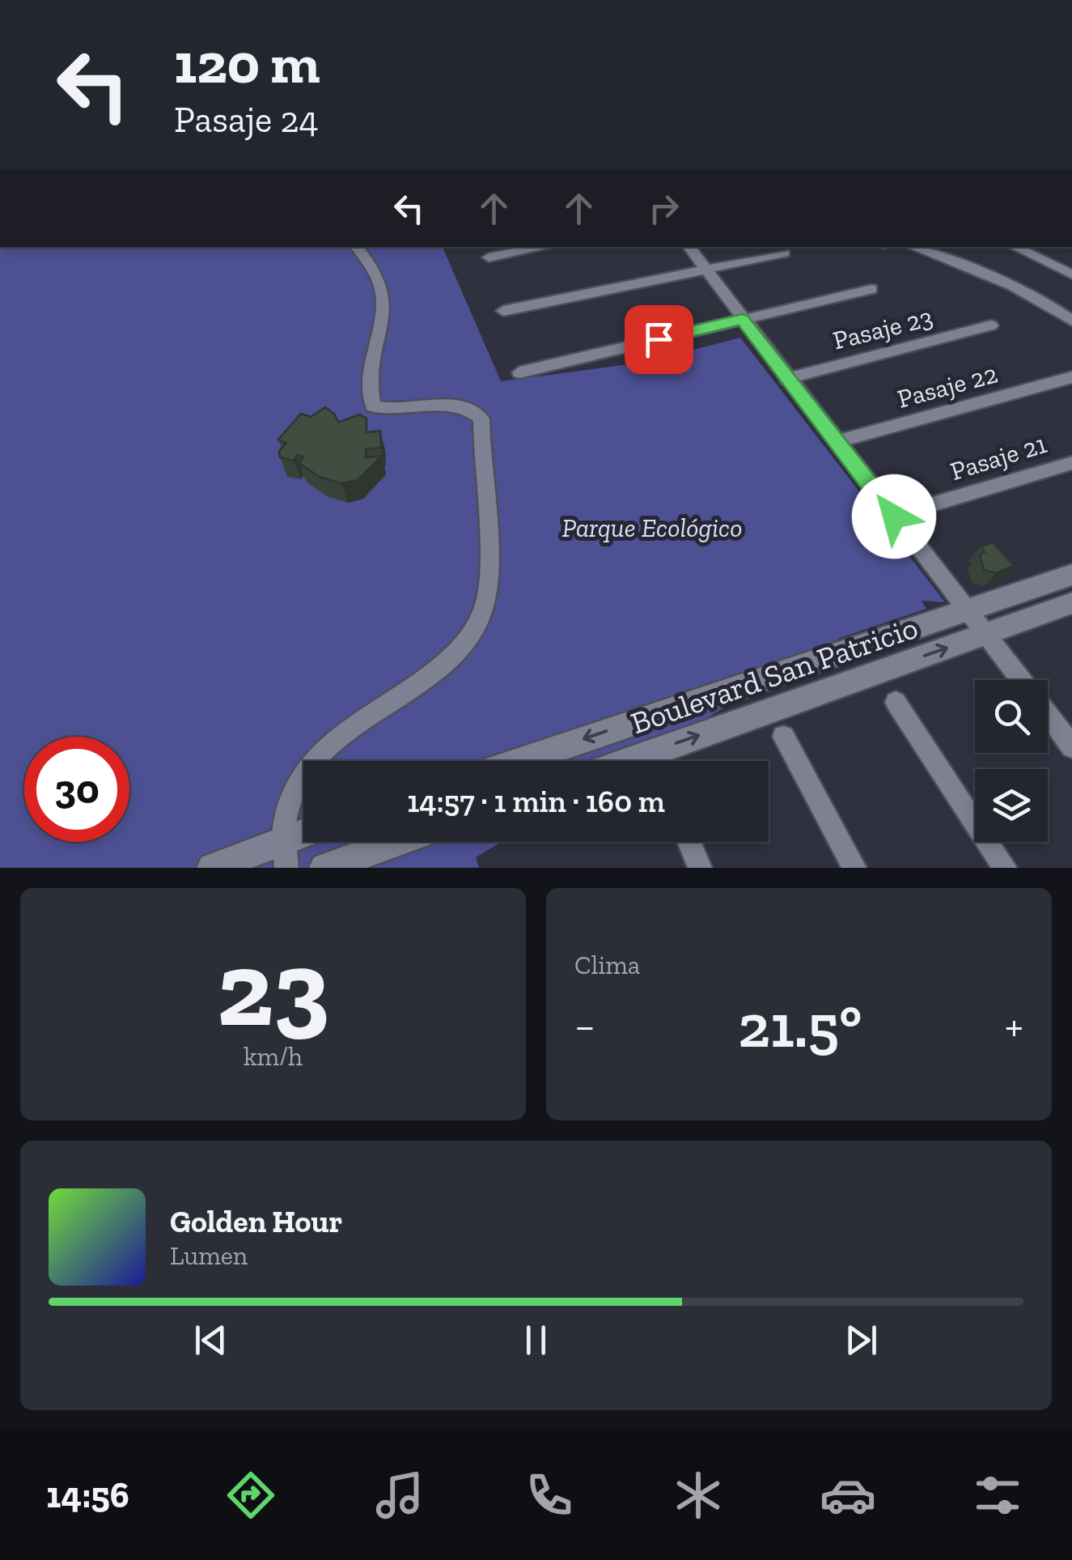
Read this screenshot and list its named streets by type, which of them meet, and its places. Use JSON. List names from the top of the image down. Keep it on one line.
{"streets":{"street":["Pasaje 23","Pasaje 22","Pasaje 21","Boulevard San Patricio"]},"parks":["Parque Ecológico"],"page":{"turn":["120 m","Pasaje 24"],"limit":"30","trip":"14:57 · 1 min · 160 m","tile":[["23","km/h"],"Clima"],"heat":["−","21.5°","+"],"song":["Golden Hour","Lumen"],"tabs":"14:56"}}
